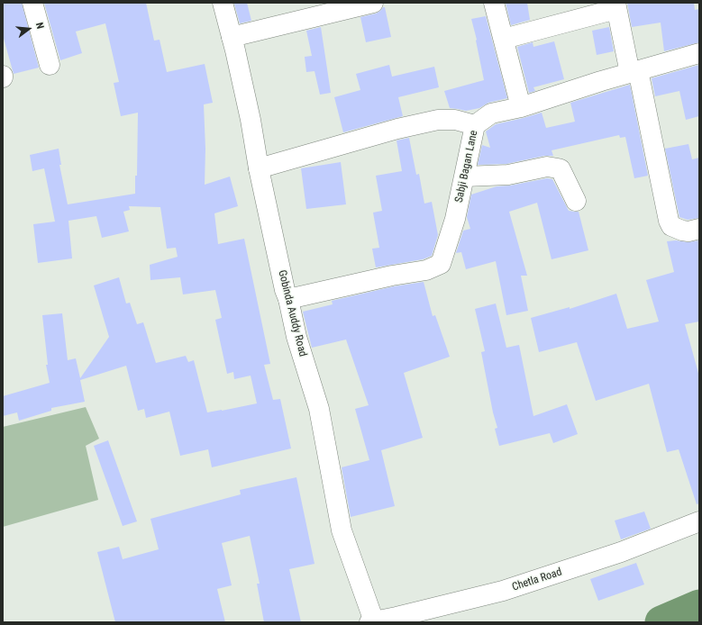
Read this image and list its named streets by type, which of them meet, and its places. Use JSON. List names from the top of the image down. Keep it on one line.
{"streets":{"street":["Sabji Bagan Lane","Gobinda Auddy Road","Chetla Road"]},"crossings":[["Sabji Bagan Lane","Gobinda Auddy Road"],["Gobinda Auddy Road","Chetla Road"]],"north":"right"}
